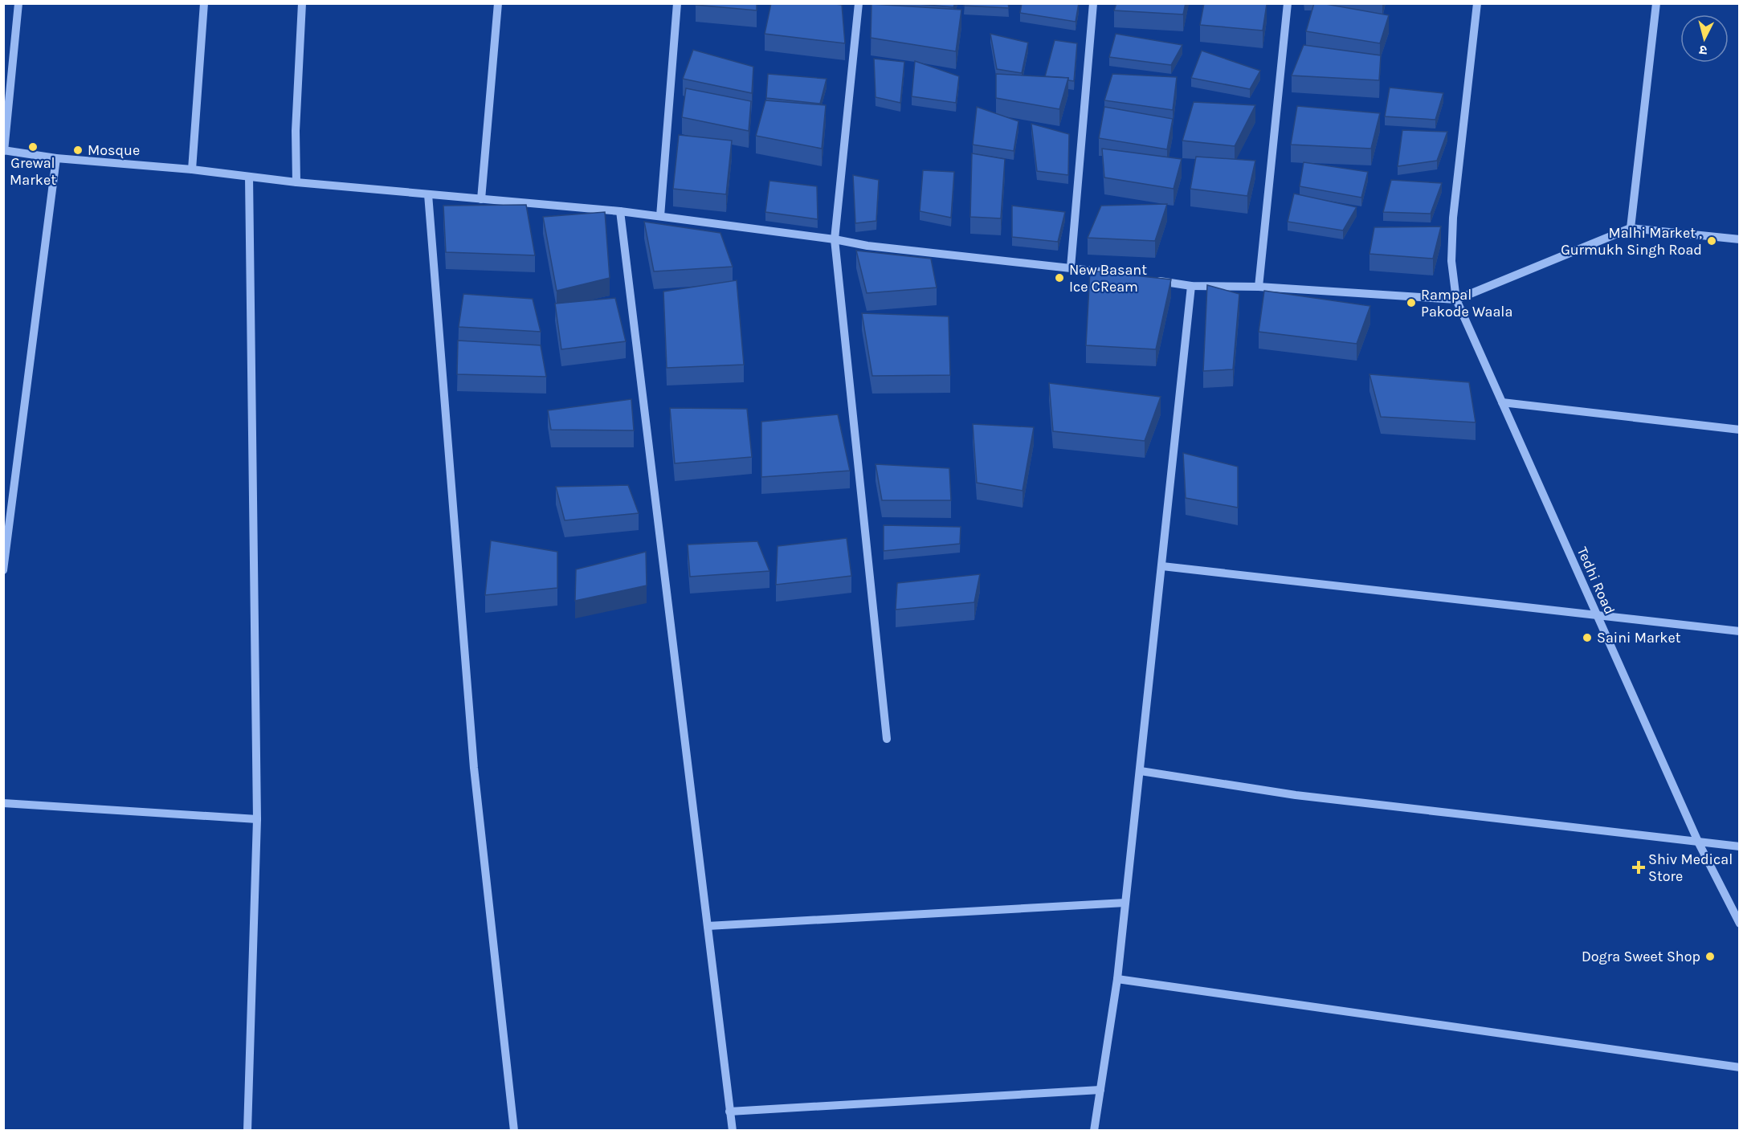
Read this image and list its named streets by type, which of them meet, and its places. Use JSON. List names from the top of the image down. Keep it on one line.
{"streets":{"street":["Tedhi Road"]},"places":{"other":["Grewal Market","Mosque","Malhi Market , Gurmukh Singh Road","New Basant Ice CReam","Rampal Pakode Waala","Saini Market","Dogra Sweet Shop"],"health":["Shiv Medical Store"]},"north":"bottom"}
